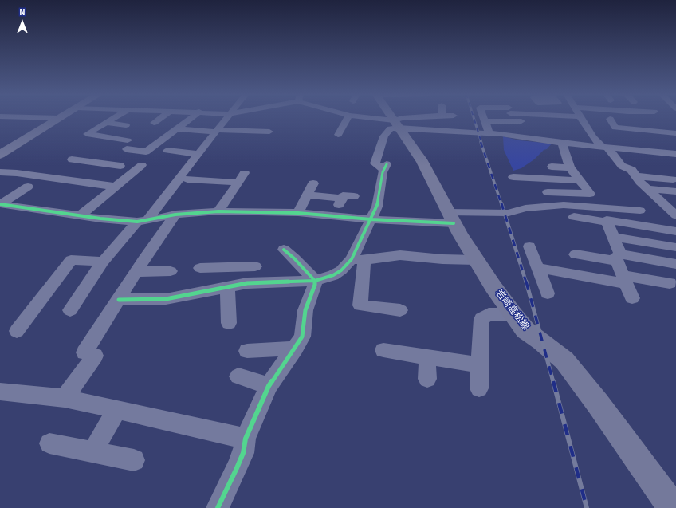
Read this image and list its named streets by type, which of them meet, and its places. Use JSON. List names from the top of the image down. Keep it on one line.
{"streets":{"main road":["岩崎高松線"]},"north":"top"}
